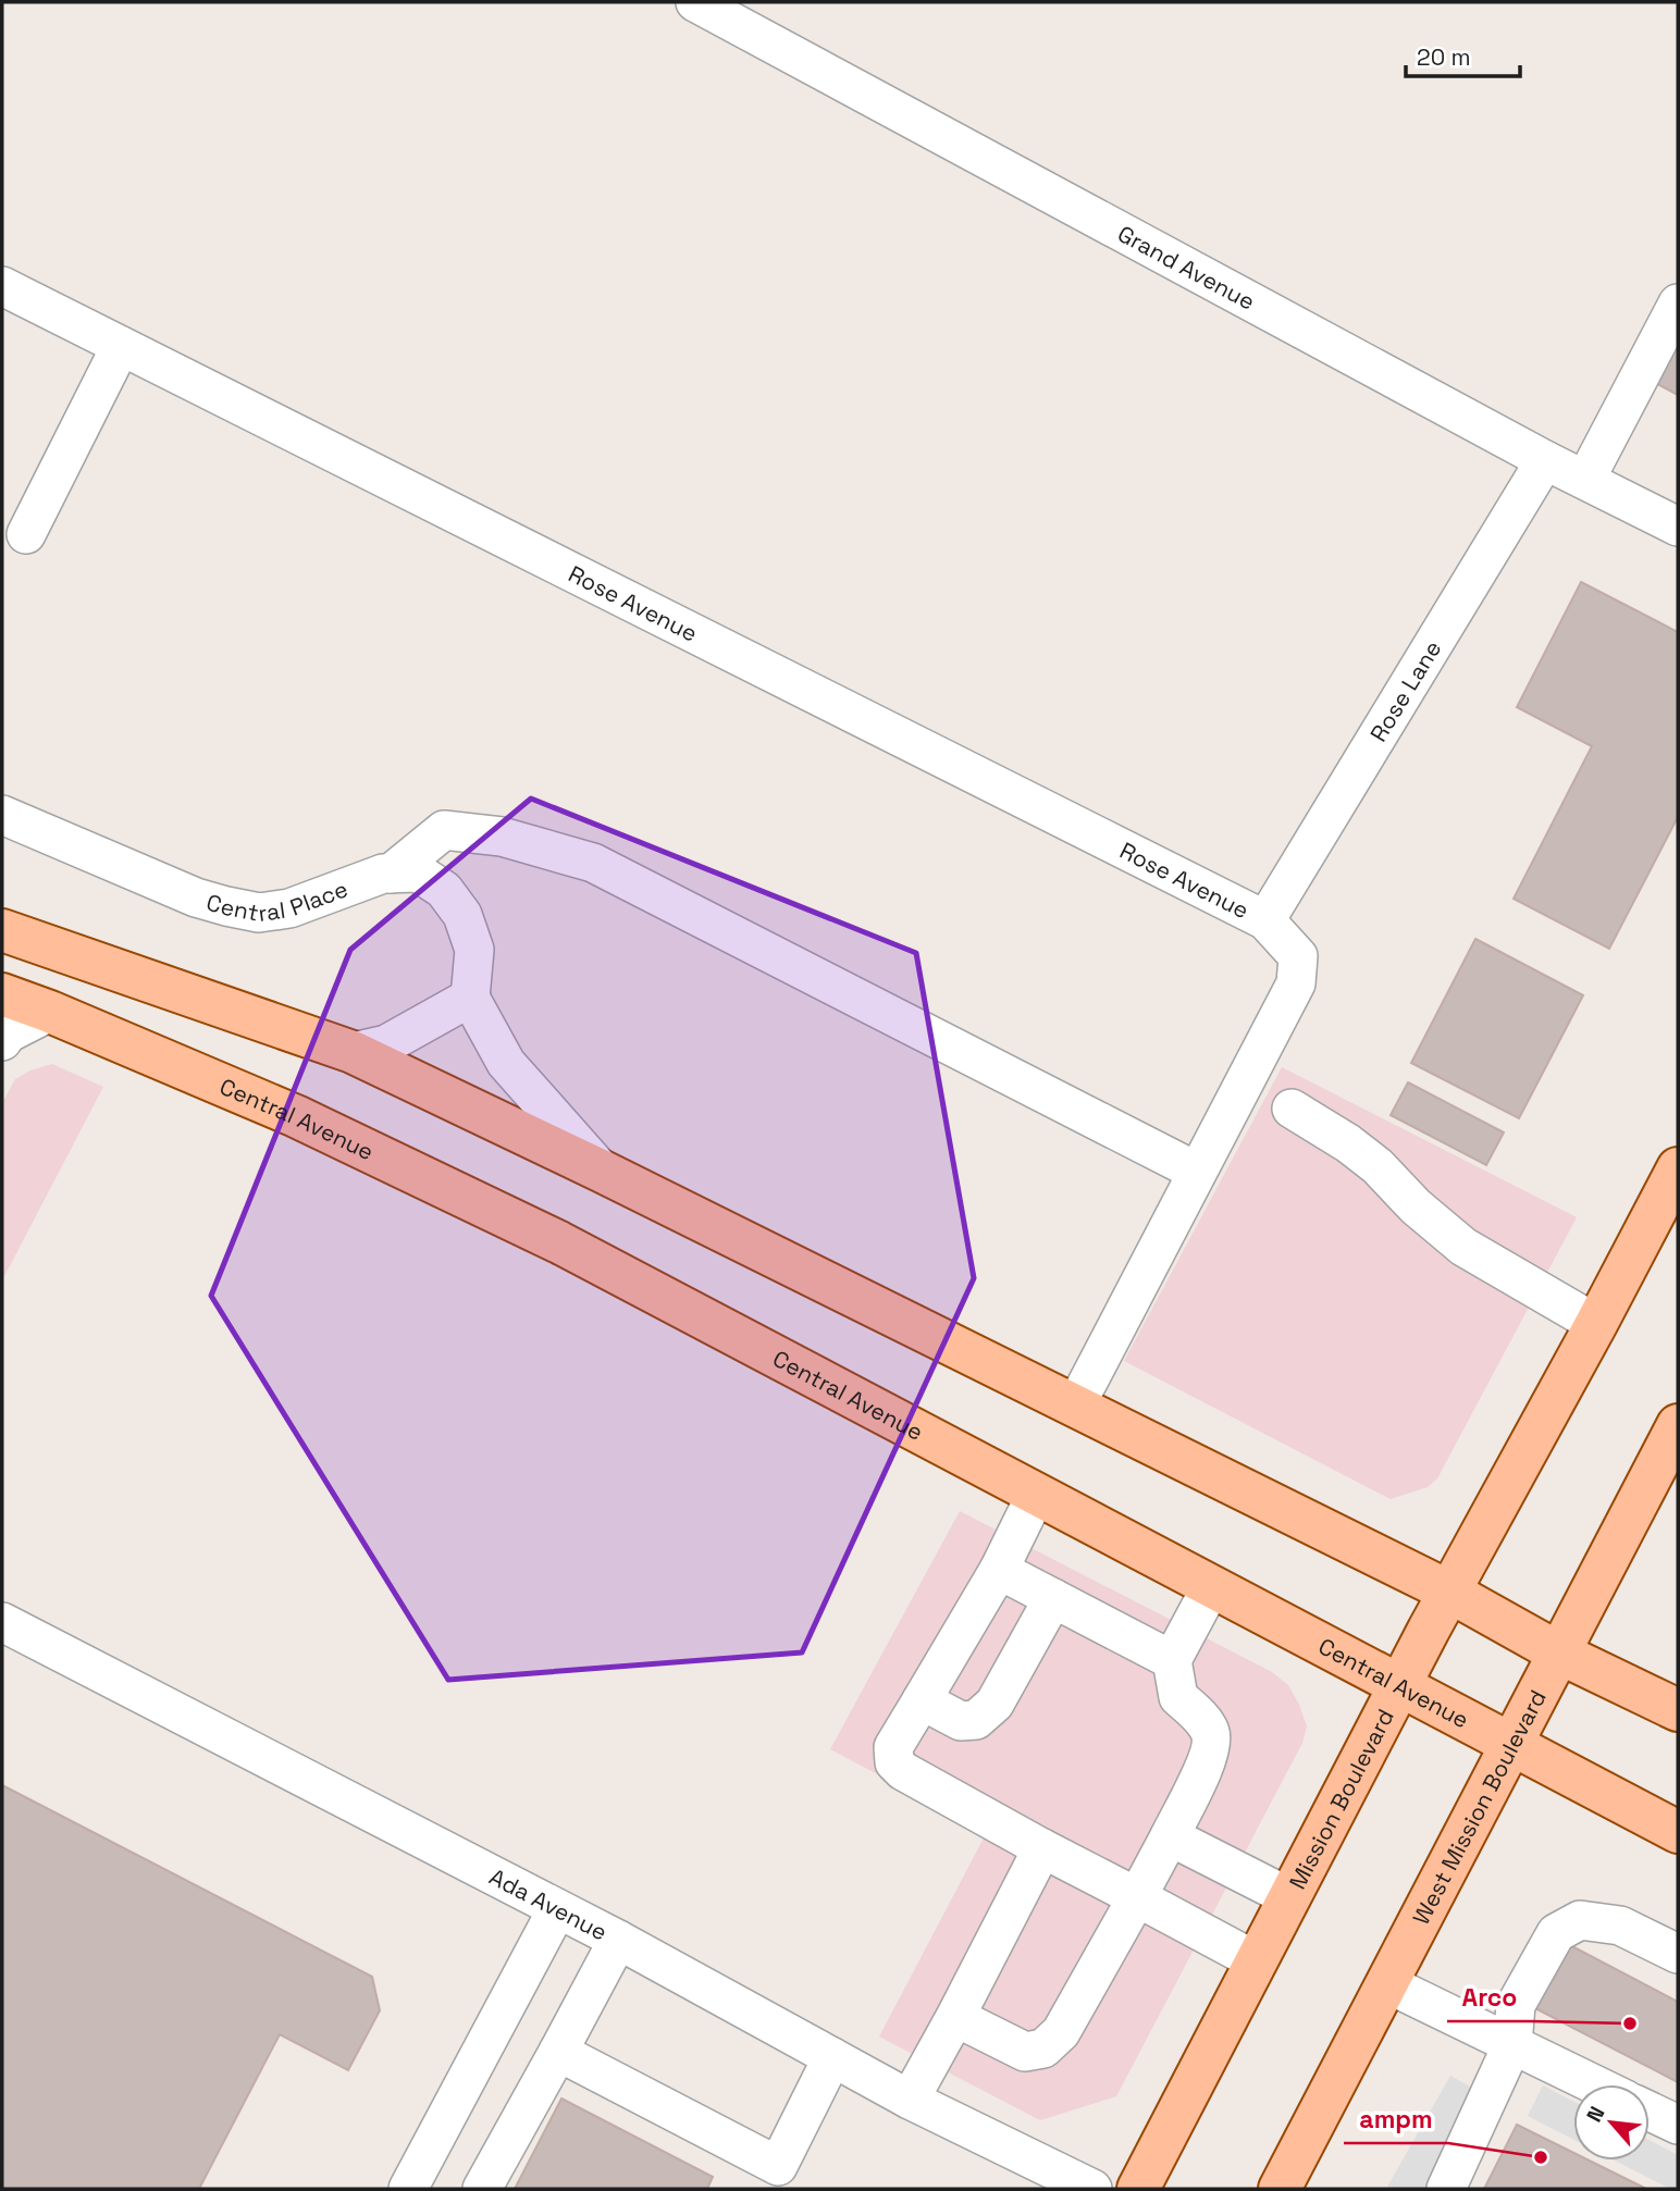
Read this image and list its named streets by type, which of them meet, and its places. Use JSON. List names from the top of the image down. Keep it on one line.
{"streets":{"main road":["Central Avenue","Mission Boulevard","West Mission Boulevard"],"street":["Grand Avenue","Rose Avenue","Rose Lane","Central Place","Ada Avenue"]},"crossings":[["Grand Avenue","Rose Lane"],["Rose Avenue","Rose Lane"],["Central Avenue","Mission Boulevard"],["Central Avenue","West Mission Boulevard"]],"places":["Arco","ampm"],"scale_bar":"20 m","north":"top left"}
